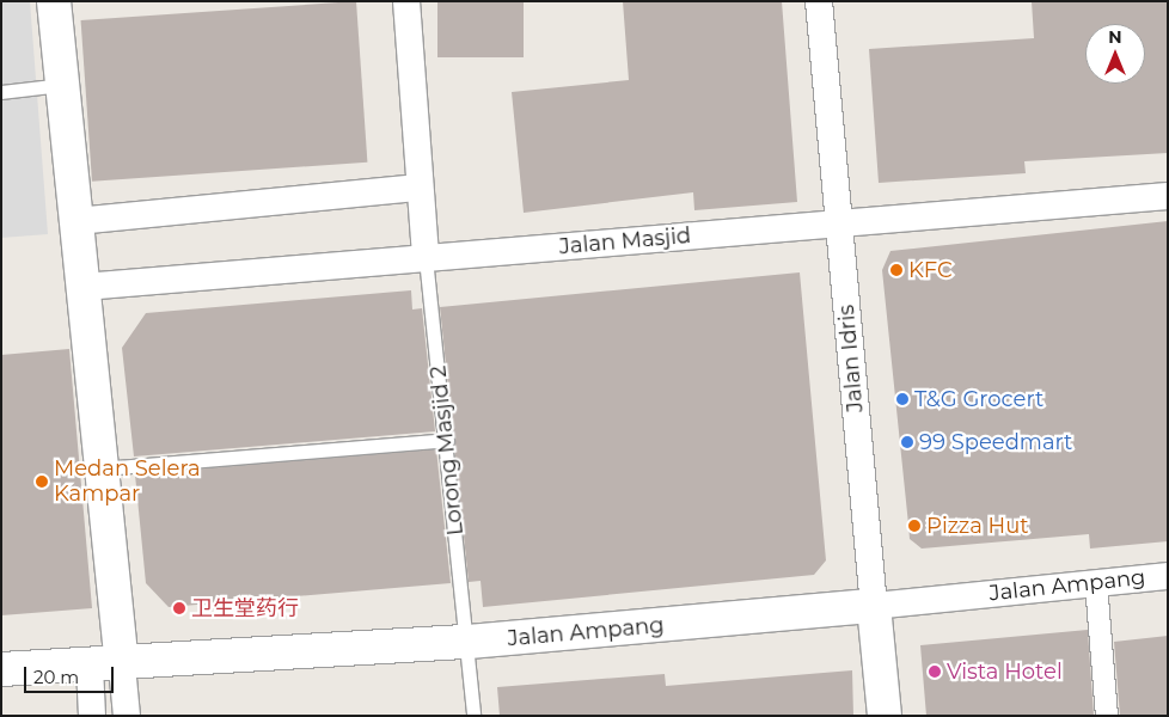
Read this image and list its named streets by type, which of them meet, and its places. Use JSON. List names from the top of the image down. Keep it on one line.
{"streets":{"street":["Jalan Masjid","Jalan Idris","Jalan Ampang"],"lane":["Lorong Masjid 2"]},"crossings":[["Jalan Masjid","Jalan Idris"],["Jalan Masjid","Lorong Masjid 2"],["Jalan Idris","Jalan Ampang"],["Lorong Masjid 2","Jalan Ampang"]],"places":["KFC","T&G Grocert","99 Speedmart","Medan Selera Kampar","Pizza Hut","卫生堂药行","Vista Hotel"],"scale_bar":"20 m","north":"top"}
